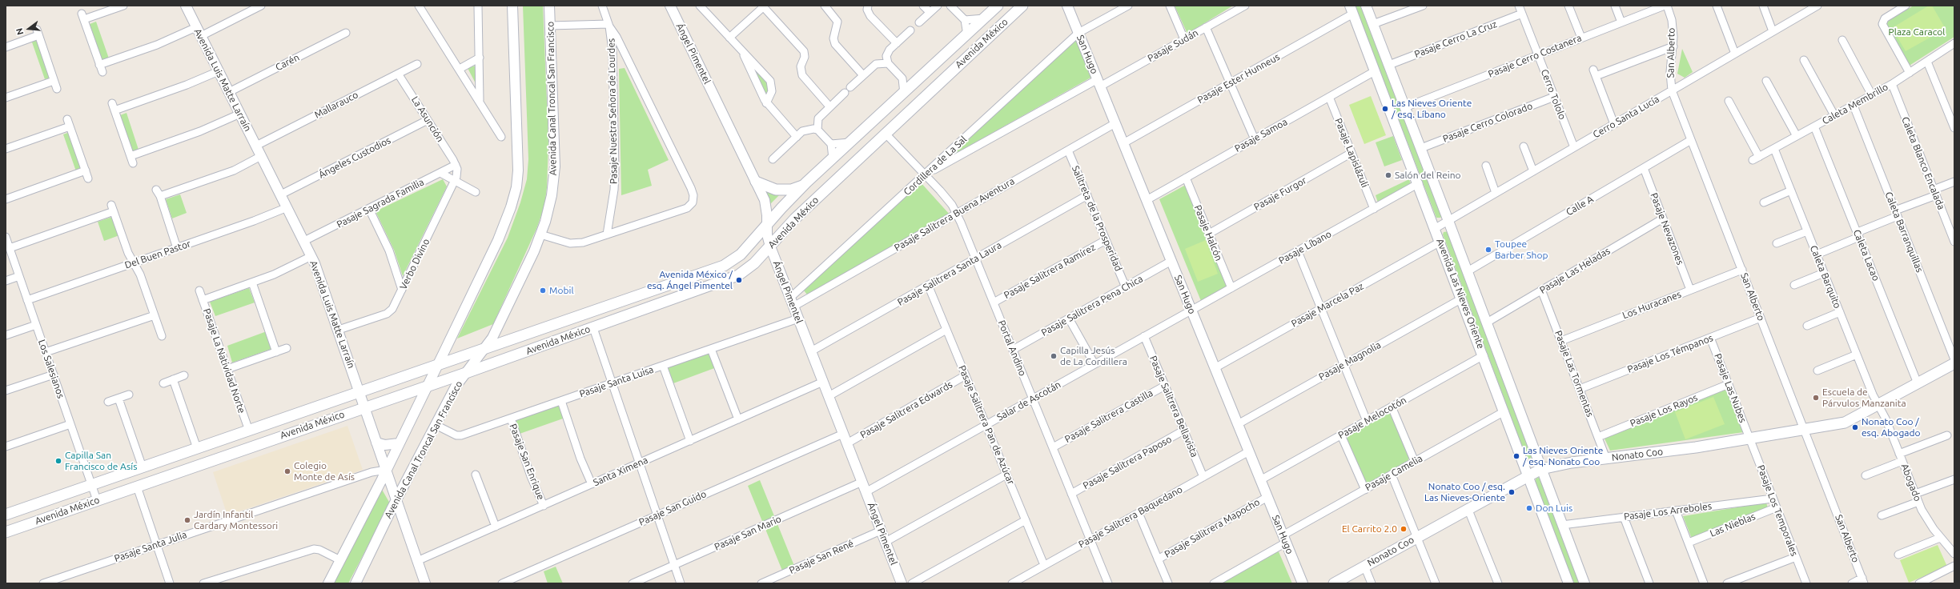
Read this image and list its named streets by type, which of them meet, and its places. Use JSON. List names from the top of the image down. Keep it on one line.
{"streets":{"main road":["Avenida México","Nonato Coo"],"street":["Pasaje Cerro La Cruz","Pasaje Sudán","San Alberto","Ángel Pimentel","San Hugo","Pasaje Cerro Costanera","Carén","Pasaje Ester Hunneus","Avenida Luis Matte Larraín","Cerro Tololo","Avenida Canal Troncal San Francisco","Caleta Membrillo","Mallarauco","Pasaje Nuestra Señora de Lourdes","Cerro Santa Lucía","La Asunción","Pasaje Cerro Colorado","Pasaje Samoa","Pasaje Lapislázuli","Ángeles Custodios","Caleta Blanco Encalada","Cordillera de La Sal","Pasaje Furgor","Pasaje Sagrada Familia","Calle A","Pasaje Salitrera Buena Aventura","Salitreta de la Prosperidad","Pasaje Nevazones","Caleta Barranquillas","Pasaje Halcón","Pasaje Líbano","Del Buen Pastor","Caleta Lacao","Verbo Divino","Pasaje Las Heladas","Pasaje Salitrera Ramírez","Pasaje Salitrera Santa Laura","Caleta Barquito","Avenida Las Nieves Oriente","Pasaje Marcela Paz","Los Huracanes","Pasaje Salitrera Pena Chica","Portal Andino","Pasaje Los Témpanos","Pasaje La Natividad Norte","Pasaje Magnolia","Los Salesianos","Pasaje Las Tormentas","Pasaje Santa Luisa","Pasaje Las Nubes","Salar de Ascotán","Pasaje Salitrera Bellavista","Pasaje Salitrera Edwards","Pasaje Los Rayos","Pasaje Salitrera Castilla","Pasaje Melocotón","Pasaje Salitrera Pan de Azúcar","Pasaje San Enrique","Pasaje Salitrera Paposo","Santa Ximena","Pasaje Camelia","Abogado","Pasaje San Guido","Pasaje Los Temporales","Pasaje Los Arreboles","Pasaje Salitrera Baquedano","Las Nieblas","Pasaje Salitrera Mapocho","Pasaje San Mario","Pasaje Santa Julia","Pasaje San René"]},"crossings":[["Pasaje Cerro La Cruz","Cerro Tololo"],["Pasaje Cerro La Cruz","Avenida Las Nieves Oriente"],["Avenida México","Ángel Pimentel"],["Avenida México","Avenida Luis Matte Larraín"],["Avenida México","Avenida Canal Troncal San Francisco"],["Avenida México","Portal Andino"],["Avenida México","Pasaje La Natividad Norte"],["Avenida México","Los Salesianos"],["Pasaje Sudán","San Hugo"],["Pasaje Sudán","Cordillera de La Sal"],["Pasaje Sudán","Portal Andino"],["San Alberto","Cerro Santa Lucía"],["San Alberto","Calle A"],["San Alberto","Los Huracanes"],["San Alberto","Pasaje Los Témpanos"],["San Alberto","Nonato Coo"],["Ángel Pimentel","Cordillera de La Sal"],["Ángel Pimentel","Pasaje Salitrera Buena Aventura"],["Ángel Pimentel","Pasaje Salitrera Santa Laura"],["Ángel Pimentel","Pasaje Santa Luisa"],["Ángel Pimentel","Salar de Ascotán"],["Ángel Pimentel","Pasaje Salitrera Edwards"],["Ángel Pimentel","Santa Ximena"],["Ángel Pimentel","Pasaje San Guido"],["Ángel Pimentel","Pasaje San Mario"],["Ángel Pimentel","Pasaje San René"],["San Hugo","Pasaje Ester Hunneus"],["San Hugo","Pasaje Samoa"],["San Hugo","Cordillera de La Sal"],["San Hugo","Pasaje Salitrera Buena Aventura"],["San Hugo","Pasaje Líbano"],["San Hugo","Pasaje Marcela Paz"],["San Hugo","Pasaje Salitrera Pena Chica"],["San Hugo","Pasaje Magnolia"],["San Hugo","Salar de Ascotán"],["San Hugo","Pasaje Melocotón"],["San Hugo","Pasaje Camelia"],["San Hugo","Pasaje Salitrera Baquedano"],["San Hugo","Pasaje Salitrera Mapocho"],["Pasaje Cerro Costanera","Cerro Tololo"],["Pasaje Cerro Costanera","Avenida Las Nieves Oriente"],["Carén","Avenida Luis Matte Larraín"],["Pasaje Ester Hunneus","Avenida Las Nieves Oriente"],["Avenida Luis Matte Larraín","Avenida Canal Troncal San Francisco"],["Avenida Luis Matte Larraín","Mallarauco"],["Avenida Luis Matte Larraín","Ángeles Custodios"],["Avenida Luis Matte Larraín","Pasaje Sagrada Familia"],["Avenida Luis Matte Larraín","Del Buen Pastor"],["Avenida Luis Matte Larraín","Verbo Divino"],["Avenida Luis Matte Larraín","Santa Ximena"],["Avenida Luis Matte Larraín","Pasaje Santa Julia"],["Cerro Tololo","Cerro Santa Lucía"],["Cerro Tololo","Pasaje Cerro Colorado"],["Avenida Canal Troncal San Francisco","Pasaje Santa Luisa"],["Caleta Membrillo","Caleta Blanco Encalada"],["Caleta Membrillo","Caleta Barranquillas"],["Caleta Membrillo","Caleta Lacao"],["Caleta Membrillo","Caleta Barquito"],["Mallarauco","La Asunción"],["Cerro Santa Lucía","Avenida Las Nieves Oriente"],["La Asunción","Ángeles Custodios"],["La Asunción","Pasaje Sagrada Familia"],["La Asunción","Verbo Divino"],["Pasaje Cerro Colorado","Avenida Las Nieves Oriente"],["Pasaje Samoa","Pasaje Lapislázuli"],["Pasaje Samoa","Pasaje Halcón"],["Pasaje Samoa","Avenida Las Nieves Oriente"],["Pasaje Lapislázuli","Pasaje Furgor"],["Pasaje Lapislázuli","Pasaje Líbano"],["Cordillera de La Sal","Pasaje Salitrera Buena Aventura"],["Cordillera de La Sal","Portal Andino"],["Pasaje Furgor","Pasaje Halcón"],["Pasaje Sagrada Familia","Verbo Divino"],["Calle A","Pasaje Nevazones"],["Calle A","Avenida Las Nieves Oriente"],["Pasaje Salitrera Buena Aventura","Salitreta de la Prosperidad"],["Pasaje Salitrera Buena Aventura","Portal Andino"],["Salitreta de la Prosperidad","Pasaje Salitrera Ramírez"],["Salitreta de la Prosperidad","Pasaje Salitrera Santa Laura"],["Salitreta de la Prosperidad","Pasaje Salitrera Pena Chica"],["Pasaje Nevazones","Pasaje Las Heladas"],["Pasaje Nevazones","Los Huracanes"],["Pasaje Halcón","Pasaje Líbano"],["Pasaje Líbano","Avenida Las Nieves Oriente"],["Pasaje Líbano","Salar de Ascotán"],["Del Buen Pastor","Los Salesianos"],["Caleta Lacao","Nonato Coo"],["Pasaje Las Heladas","Avenida Las Nieves Oriente"],["Pasaje Las Heladas","Pasaje Las Tormentas"],["Pasaje Salitrera Ramírez","Portal Andino"],["Pasaje Salitrera Santa Laura","Portal Andino"],["Pasaje Salitrera Santa Laura","Pasaje Salitrera Pan de Azúcar"],["Caleta Barquito","Nonato Coo"],["Caleta Barquito","Abogado"],["Avenida Las Nieves Oriente","Pasaje Marcela Paz"],["Avenida Las Nieves Oriente","Pasaje Magnolia"],["Avenida Las Nieves Oriente","Pasaje Melocotón"],["Avenida Las Nieves Oriente","Nonato Coo"],["Avenida Las Nieves Oriente","Pasaje Camelia"],["Avenida Las Nieves Oriente","Pasaje Los Arreboles"],["Los Huracanes","Pasaje Las Tormentas"],["Pasaje Salitrera Pena Chica","Portal Andino"],["Portal Andino","Salar de Ascotán"],["Portal Andino","Pasaje Salitrera Castilla"],["Portal Andino","Pasaje Salitrera Paposo"],["Portal Andino","Pasaje Salitrera Baquedano"],["Pasaje Los Témpanos","Pasaje Las Tormentas"],["Pasaje Los Témpanos","Pasaje Las Nubes"],["Pasaje Las Tormentas","Pasaje Los Rayos"],["Pasaje Las Tormentas","Nonato Coo"],["Pasaje Santa Luisa","Pasaje San Enrique"],["Pasaje Las Nubes","Pasaje Los Rayos"],["Pasaje Las Nubes","Nonato Coo"],["Pasaje Las Nubes","Pasaje Los Temporales"],["Salar de Ascotán","Pasaje Salitrera Bellavista"],["Salar de Ascotán","Pasaje Salitrera Pan de Azúcar"],["Pasaje Salitrera Bellavista","Pasaje Salitrera Castilla"],["Pasaje Salitrera Bellavista","Pasaje Salitrera Paposo"],["Pasaje Salitrera Bellavista","Pasaje Salitrera Baquedano"],["Pasaje Salitrera Edwards","Pasaje Salitrera Pan de Azúcar"],["Pasaje Salitrera Pan de Azúcar","Pasaje Salitrera Baquedano"],["Nonato Coo","Abogado"],["Nonato Coo","Pasaje Los Temporales"],["Pasaje San Enrique","Santa Ximena"],["Pasaje Los Temporales","Pasaje Los Arreboles"],["Pasaje Los Temporales","Las Nieblas"]],"parks":["Plaza Caracol"],"places":["Las Nieves Oriente / esq. Líbano","Salón del Reino","Toupee Barber Shop","Avenida México / esq. Ángel Pimentel","Mobil","Capilla Jesús de La Cordillera","Escuela de Párvulos Manzanita","Nonato Coo / esq. Abogado","Las Nieves Oriente / esq. Nonato Coo","Capilla San Francisco de Asís","Colegio Monte de Asís","Nonato Coo / esq. Las Nieves-Oriente","Don Luis","Jardín Infantil Cardary Montessori","El Carrito 2.0"],"north":"left"}
